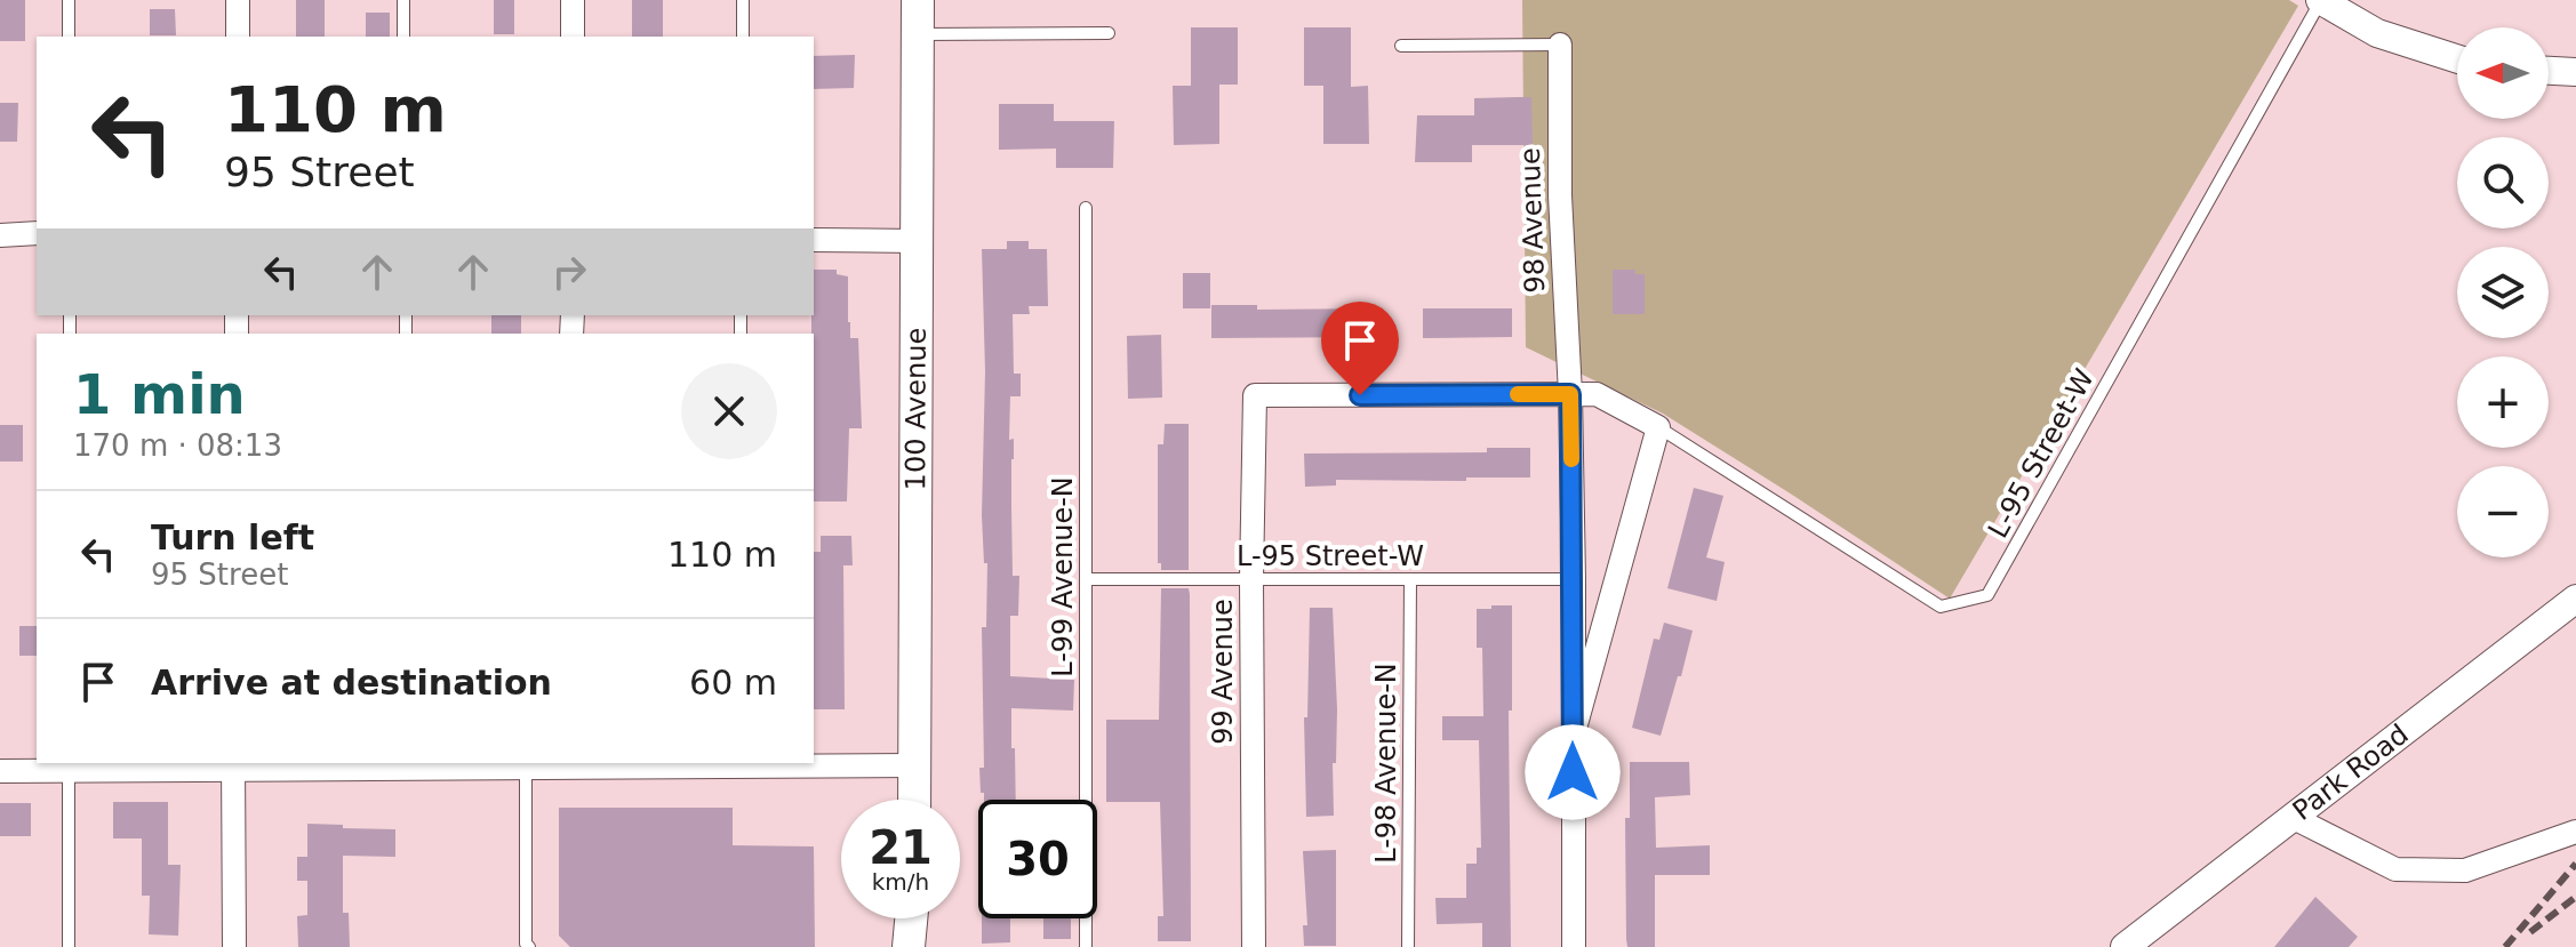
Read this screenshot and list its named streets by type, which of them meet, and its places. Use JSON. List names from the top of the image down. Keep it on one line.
{"streets":{"main road":["100 Avenue"],"street":["98 Avenue","99 Avenue","Park Road"],"lane":["L-95 Street-W","L-99 Avenue-N","L-98 Avenue-N"]},"crossings":[["98 Avenue","L-95 Street-W"],["98 Avenue","99 Avenue"],["L-95 Street-W","L-99 Avenue-N"],["L-95 Street-W","99 Avenue"],["L-95 Street-W","L-98 Avenue-N"]],"north":"left","page":{"map_buttons":["+","−"],"turn":["110 m","95 Street"],"heading":["1 min","170 m · 08:13"],"list":[{"name":"Turn left","note":"95 Street","value":"110 m"},{"name":"Arrive at destination","value":"60 m"}],"speed":"21 km/h","limit":"30"}}
